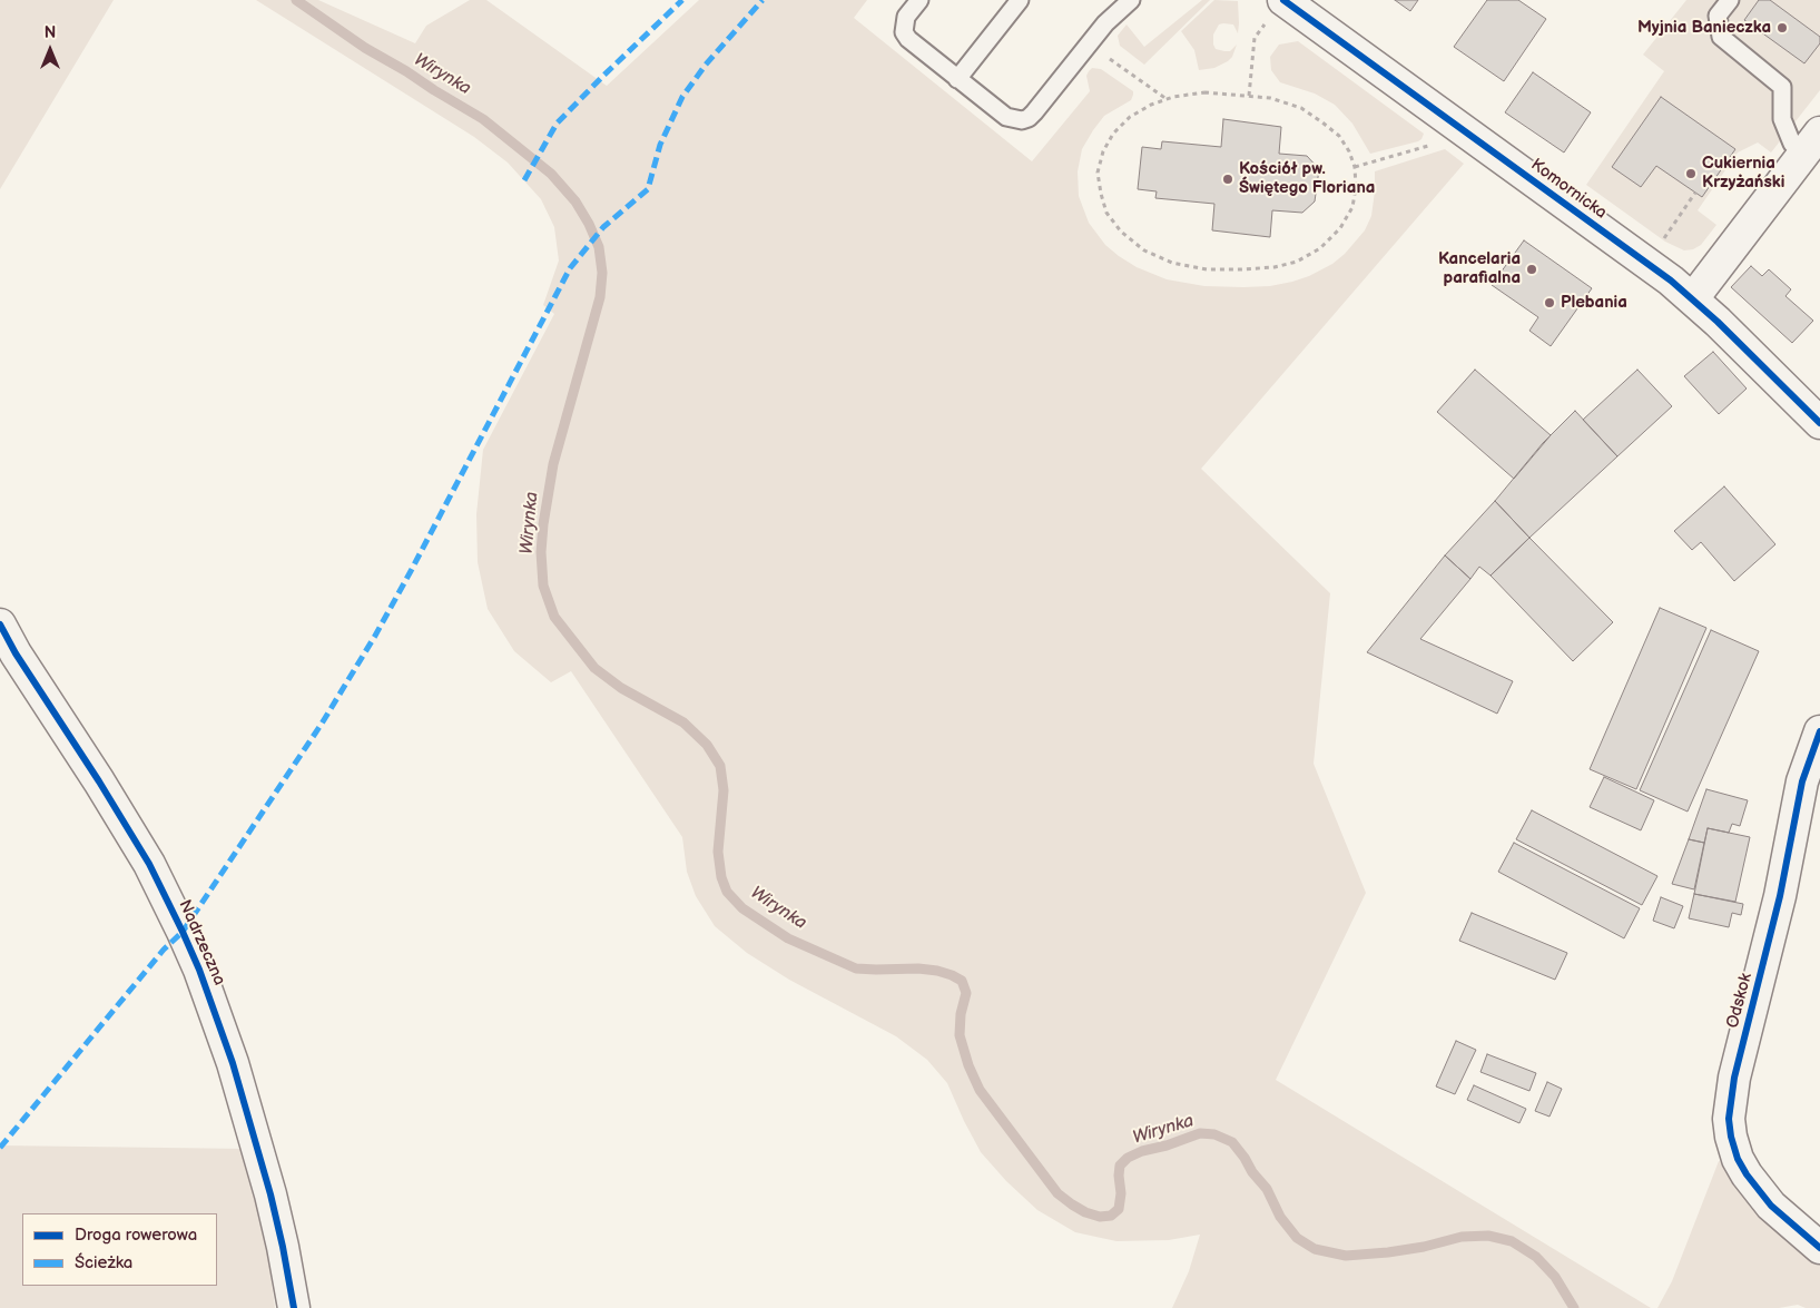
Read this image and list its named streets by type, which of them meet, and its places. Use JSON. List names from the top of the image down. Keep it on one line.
{"streets":{"street":["Komornicka","Nadrzeczna","Odskok"]},"water":["Wirynka"],"places":["Myjnia Banieczka","Cukiernia Krzyżański","Kościół pw. Świętego Floriana","Kancelaria parafialna","Plebania"],"legend":["Droga rowerowa","Ścieżka"],"north":"top"}
